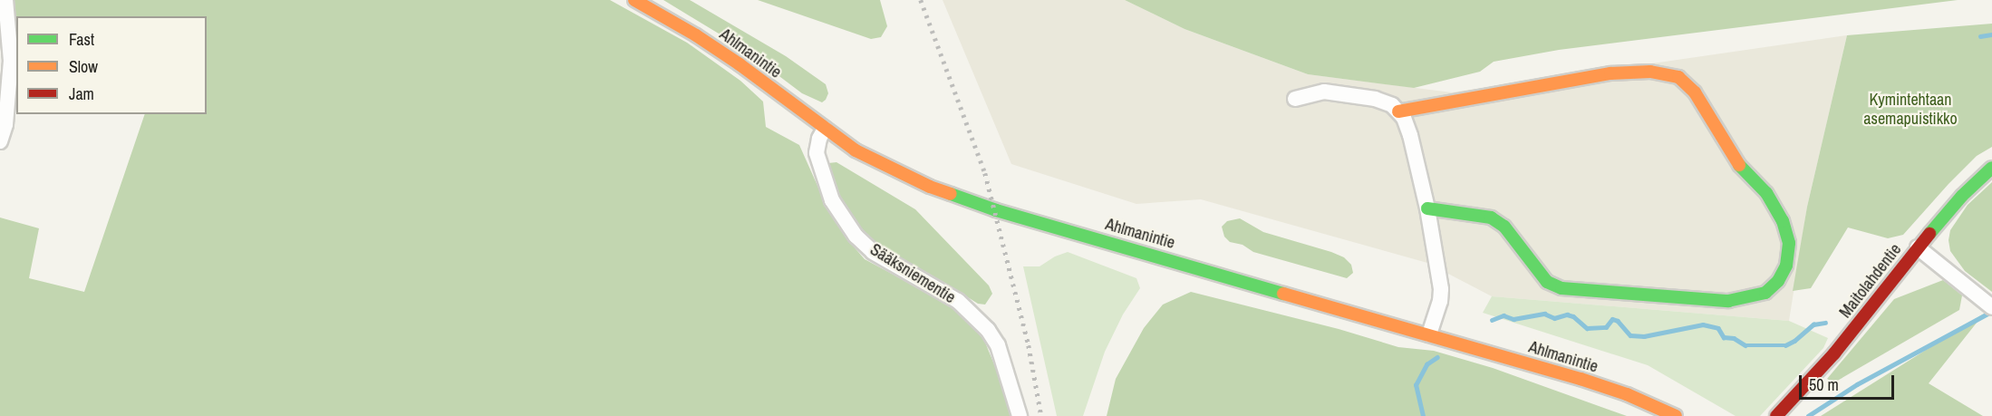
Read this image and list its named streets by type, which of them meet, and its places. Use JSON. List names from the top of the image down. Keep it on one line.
{"streets":{"street":["Ahlmanintie","Sääksniementie","Maitolahdentie"]},"crossings":[["Ahlmanintie","Sääksniementie"]],"parks":["Kymintehtaan asemapuistikko"],"legend":["Fast","Slow","Jam"],"scale_bar":"50 m"}
